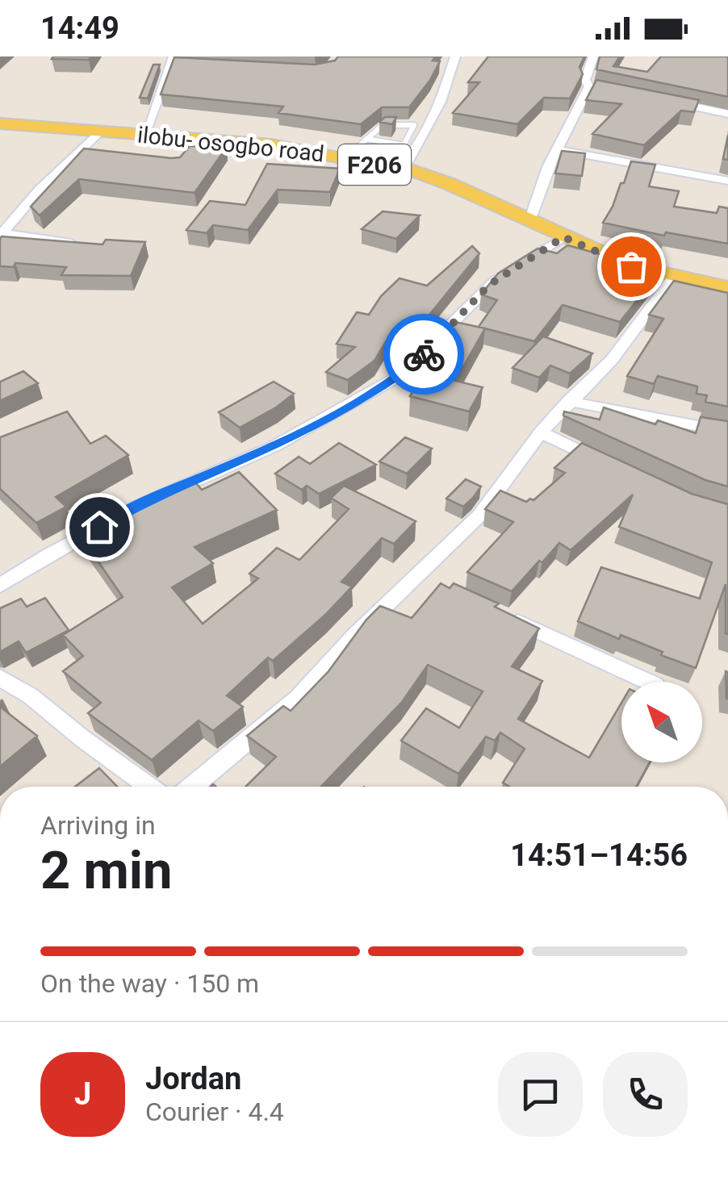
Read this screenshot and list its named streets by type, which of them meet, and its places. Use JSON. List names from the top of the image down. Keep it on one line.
{"streets":{"main road":["ilobu- osogbo road","F206"]},"north":"top left","page":{"status":"14:49","heading":["2 min","Arriving in","14:51–14:56"],"panel":["Jordan","Courier · 4.4"],"bar":"On the way · 150 m","round":"J"}}
